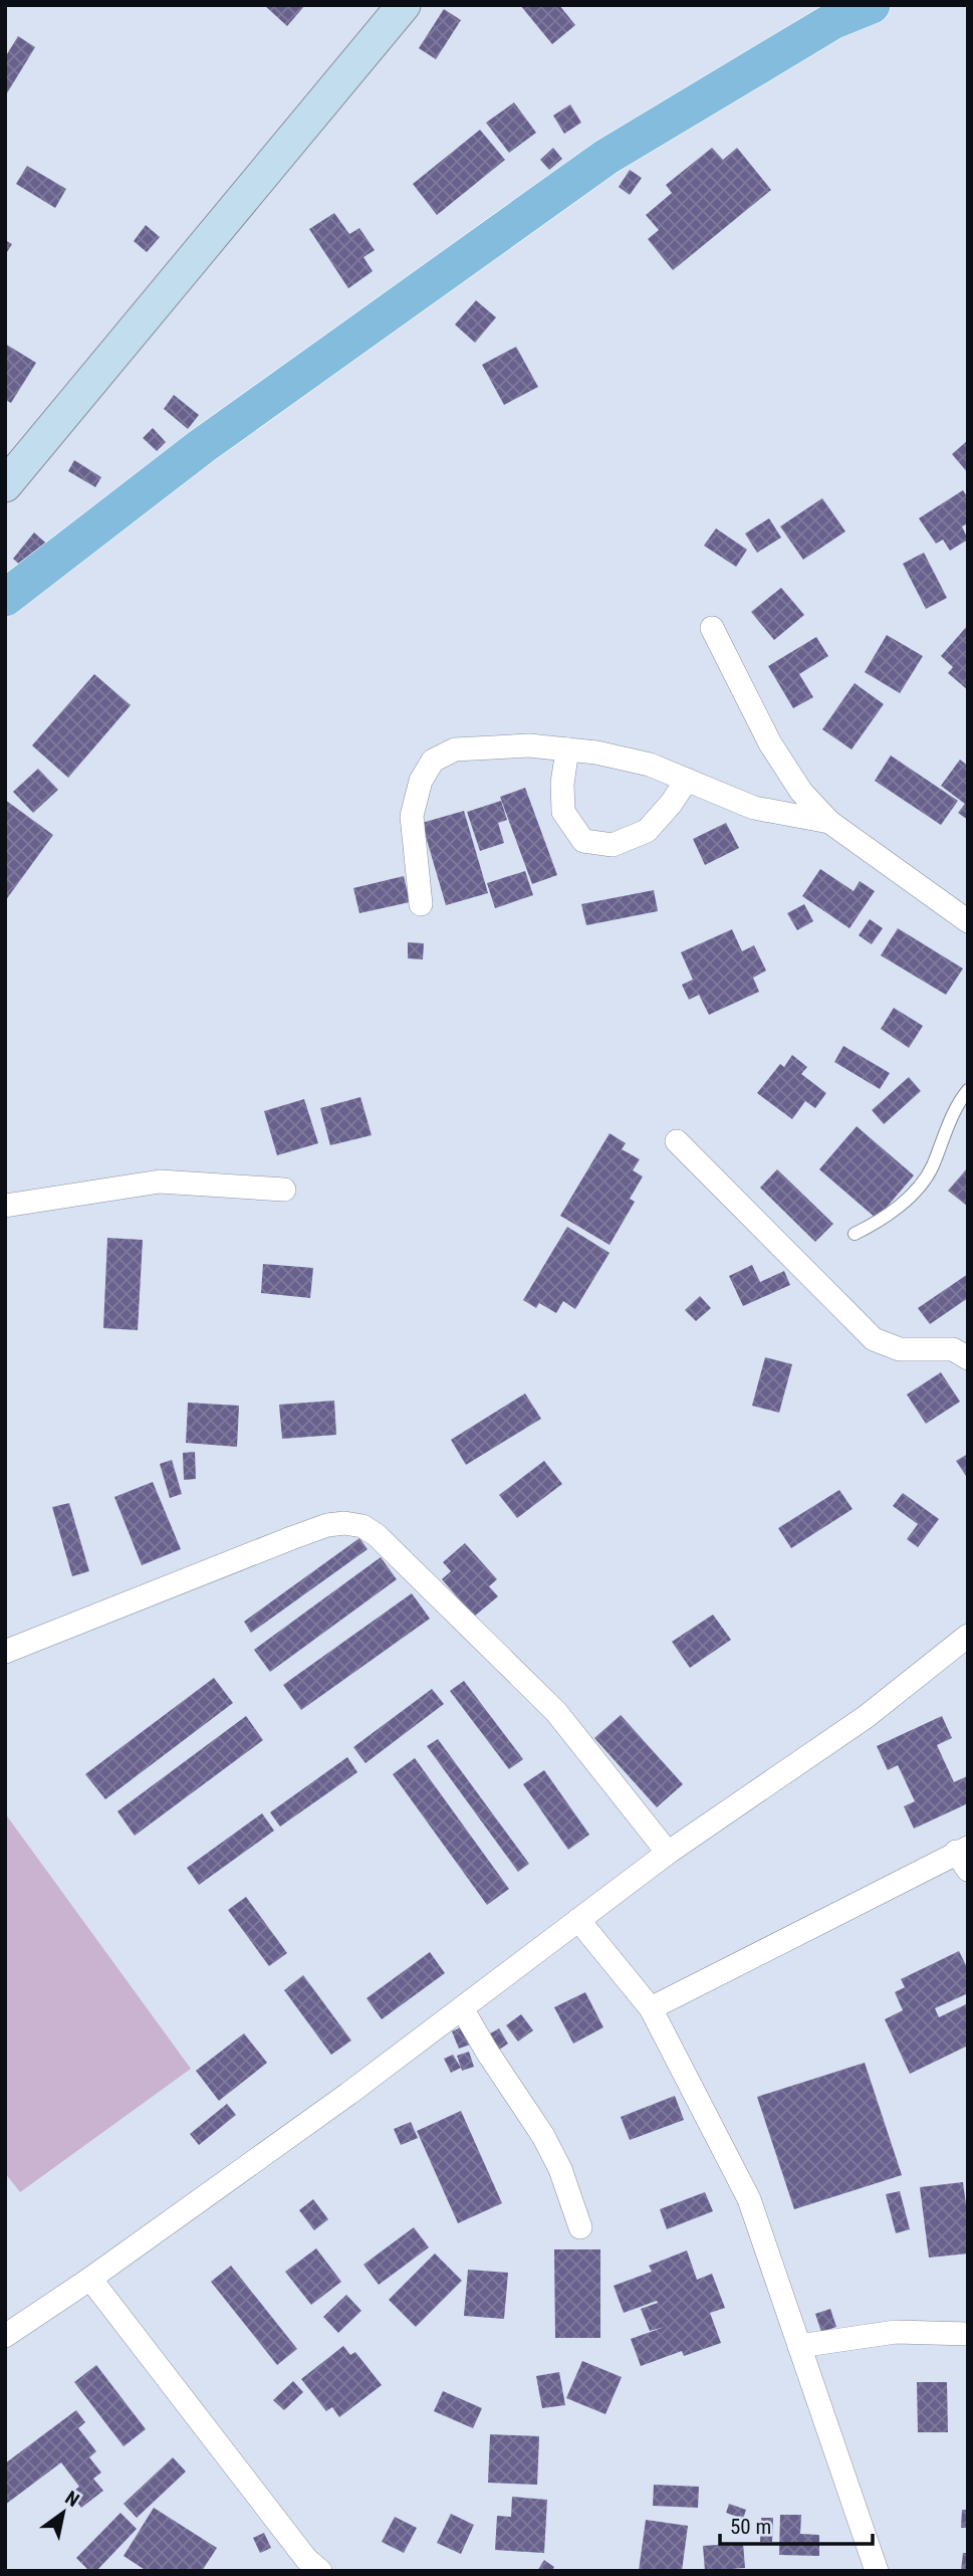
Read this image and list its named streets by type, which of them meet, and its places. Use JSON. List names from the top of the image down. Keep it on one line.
{"scale_bar":"50 m","north":"top right"}
